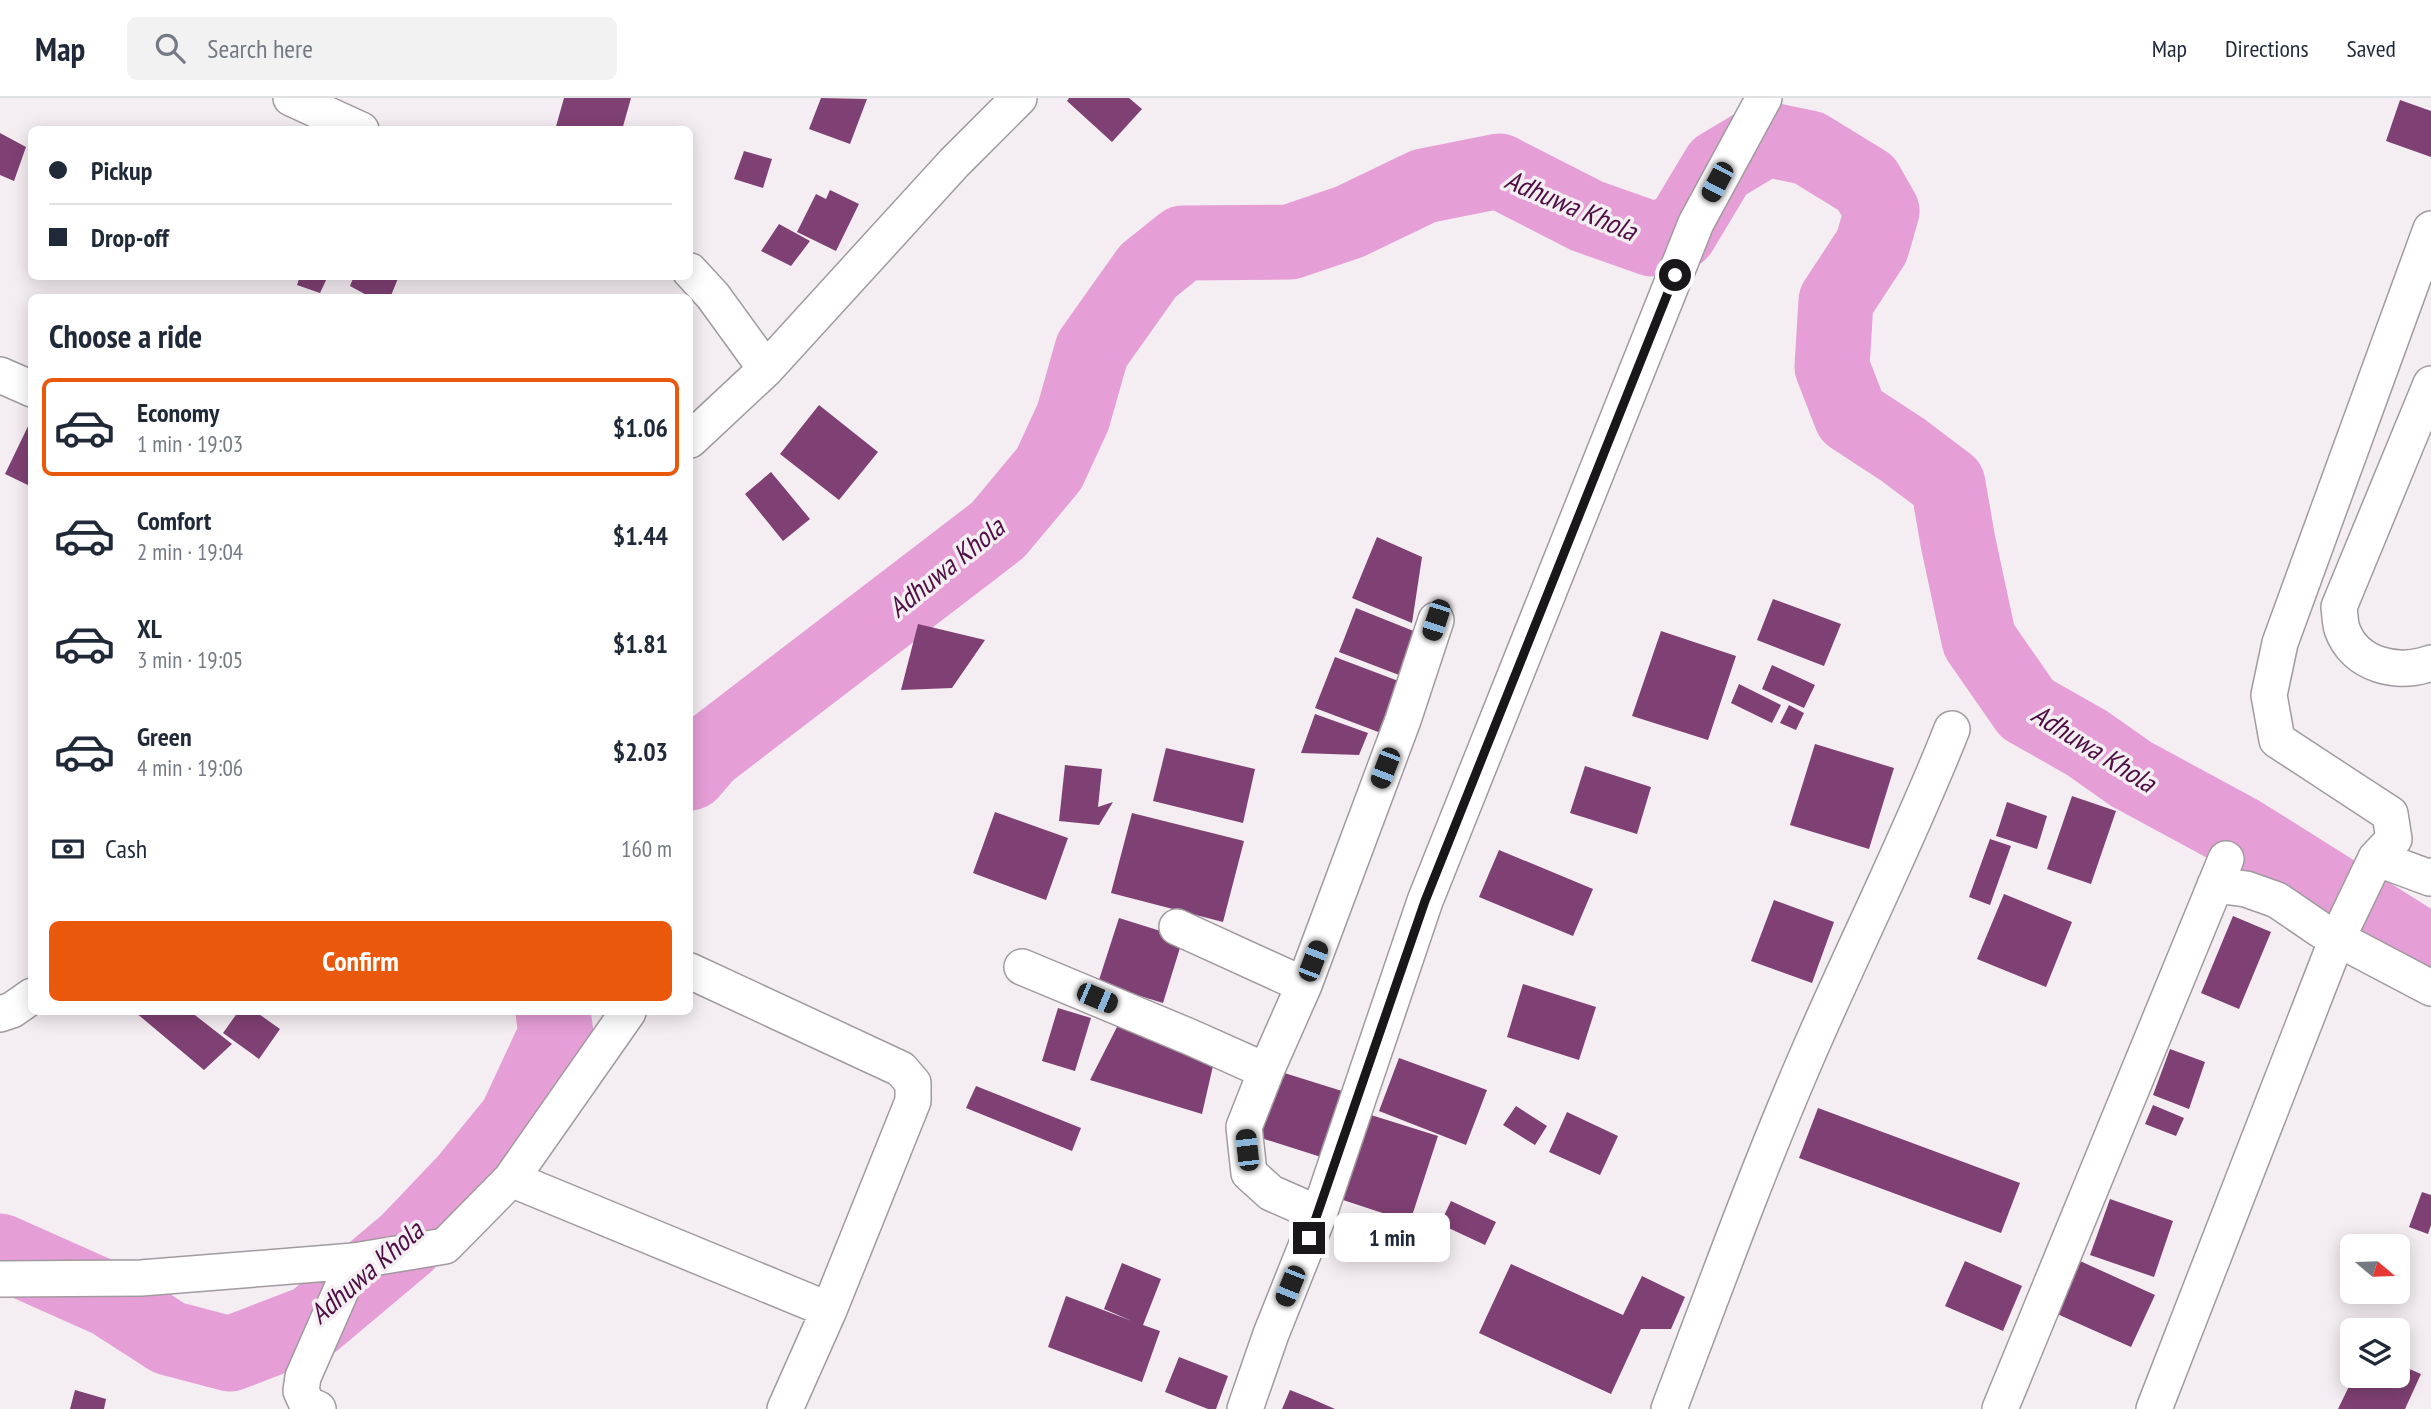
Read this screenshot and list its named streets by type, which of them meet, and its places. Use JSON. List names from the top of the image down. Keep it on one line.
{"water":["Adhuwa Khola"],"north":"right","page":{"header":"Map","search":"Search here","nav":["Map","Directions","Saved"],"banner":["Pickup","Drop-off"],"heading":"Choose a ride","list":[{"name":"Economy","note":"1 min · 19:03","value":"$1.06"},{"name":"Comfort","note":"2 min · 19:04","value":"$1.44"},{"name":"XL","note":"3 min · 19:05","value":"$1.81"},{"name":"Green","note":"4 min · 19:06","value":"$2.03"}],"pay":["Cash","160 m"],"buttons":"Confirm","bubble":"1 min"}}
